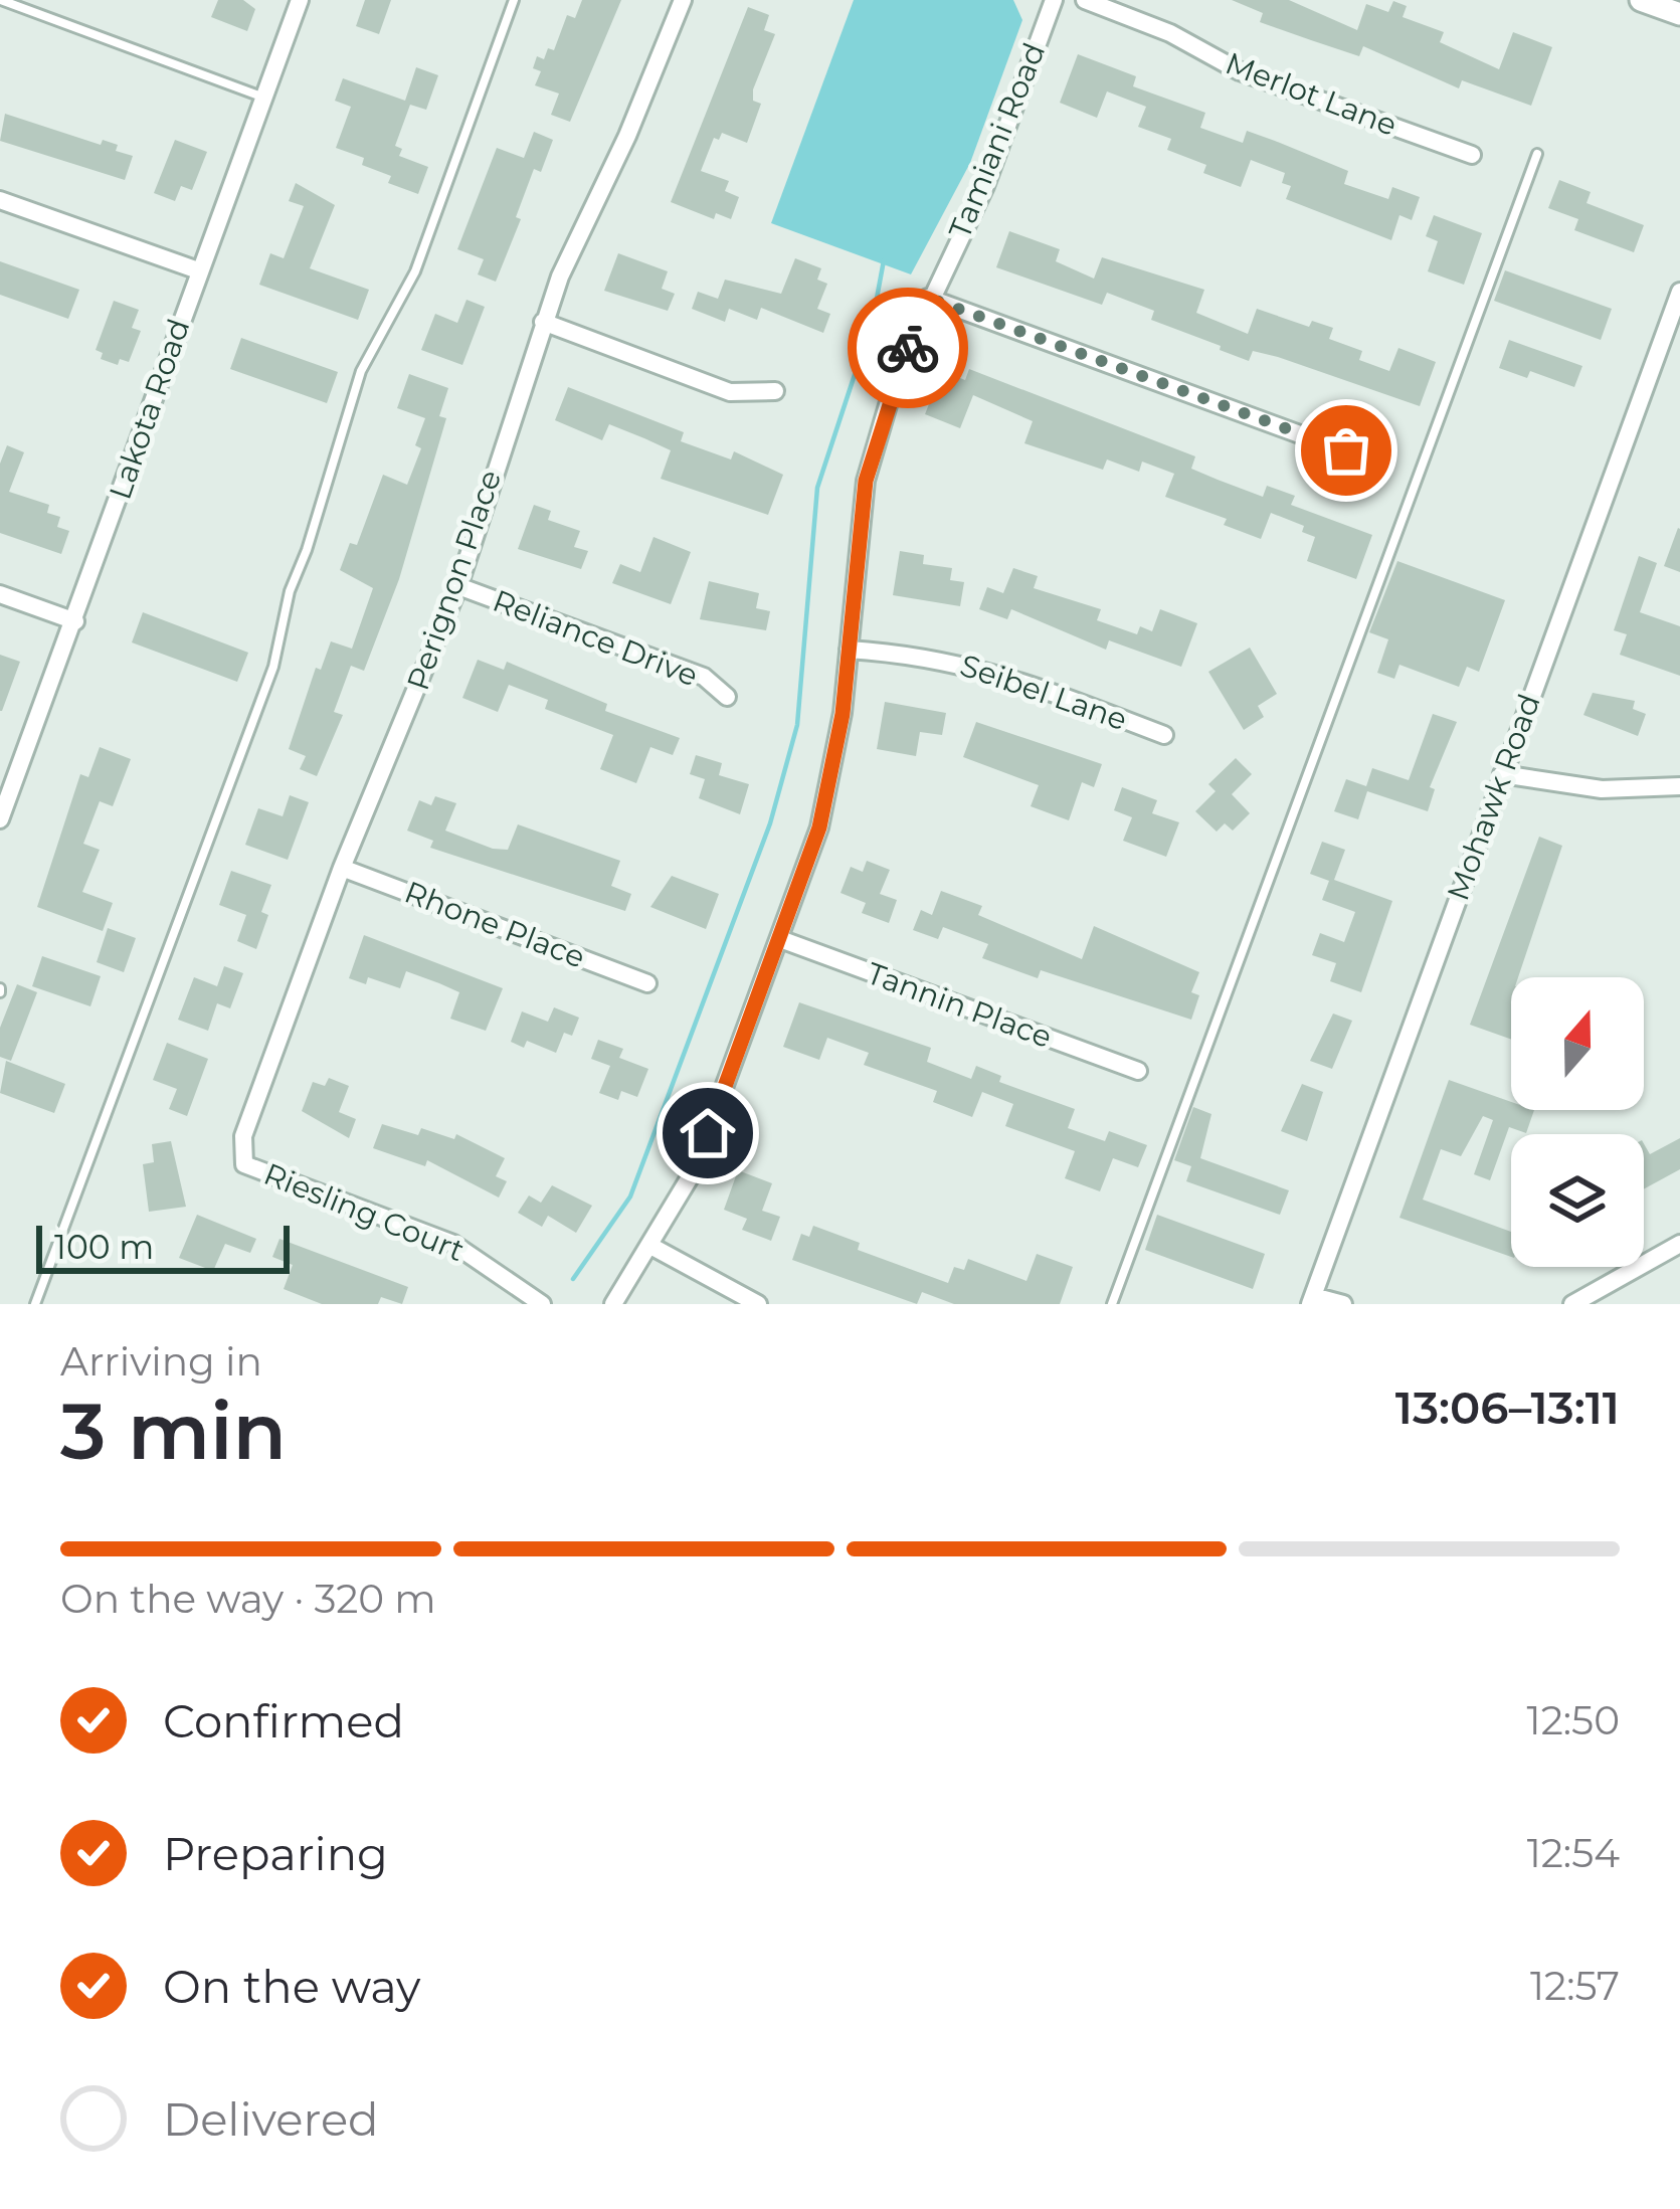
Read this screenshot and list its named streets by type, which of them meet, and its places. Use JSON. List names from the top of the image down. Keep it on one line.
{"streets":{"street":["Merlot Lane","Tamiani Road","Lakota Road","Perignon Place","Reliance Drive","Seibel Lane","Mohawk Road","Rhone Place","Tannin Place","Riesling Court"]},"crossings":[["Tamiani Road","Seibel Lane"],["Tamiani Road","Tannin Place"],["Perignon Place","Reliance Drive"],["Perignon Place","Rhone Place"],["Perignon Place","Riesling Court"]],"scale_bar":"100 m","north":"top","page":{"scale":"100 m","heading":["3 min","Arriving in","13:06–13:11"],"bar":"On the way · 320 m","list":[["Confirmed","12:50"],["Preparing","12:54"],["On the way","12:57"],"Delivered"]}}
